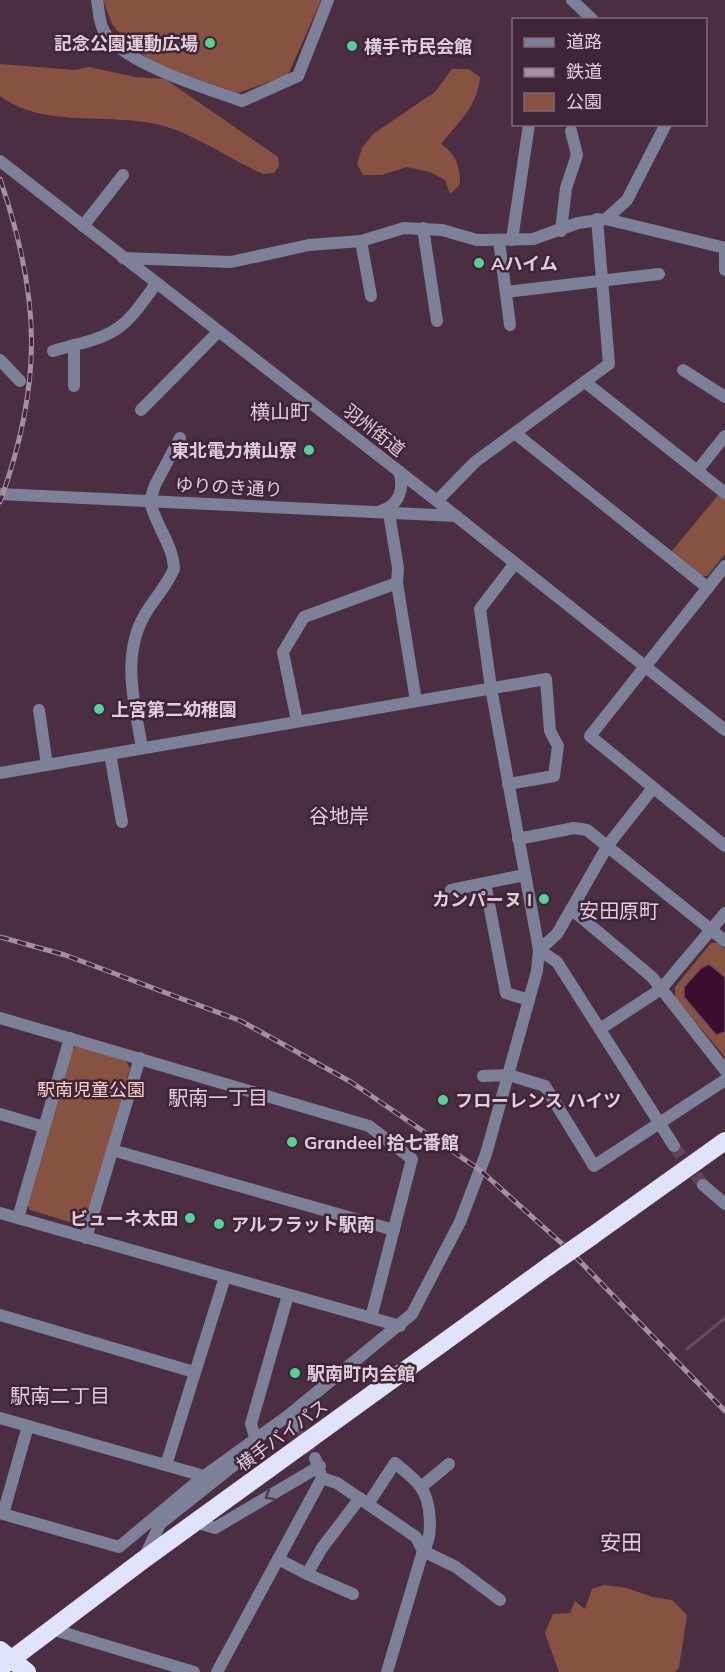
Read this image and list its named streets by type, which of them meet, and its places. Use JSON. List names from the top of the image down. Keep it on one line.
{"streets":{"highway":["横手バイパス"],"street":["羽州街道","ゆりのき通り"]},"crossings":[["羽州街道","ゆりのき通り"]],"districts":["横山町","谷地岸","安田原町","駅南一丁目","駅南二丁目","安田"],"parks":["駅南児童公園"],"places":["記念公園運動広場","横手市民会館","Aハイム","東北電力横山寮","上宮第二幼稚園","カンパーヌ I","フローレンス ハイツ","Grandeel 拾七番館","ビューネ太田","アルフラット駅南","駅南町内会館"],"legend":["道路","鉄道","公園"]}
